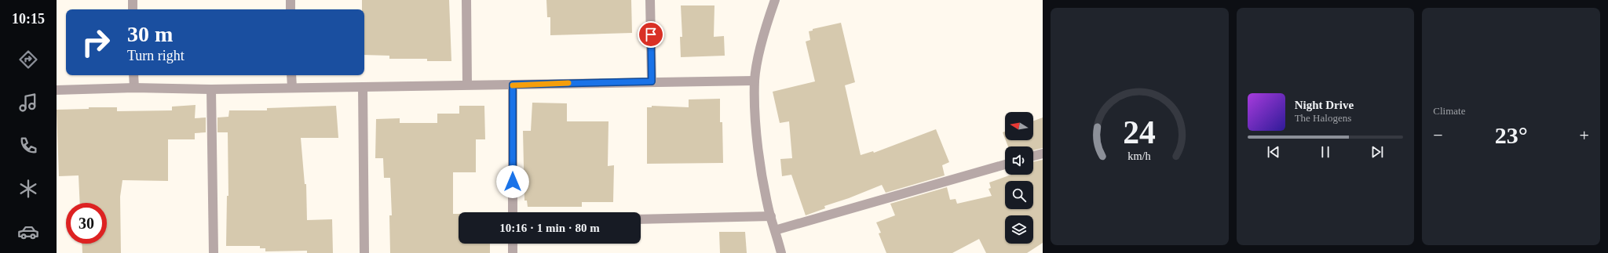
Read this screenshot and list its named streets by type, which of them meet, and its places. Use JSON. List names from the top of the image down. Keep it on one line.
{"north":"left","page":{"tabs":"10:15","tile":"Climate","turn":["30 m","Turn right"],"song":["Night Drive","The Halogens"],"heat":["−","23°","+"],"limit":"30","trip":"10:16 · 1 min · 80 m","gauge":["24","km/h"]}}
